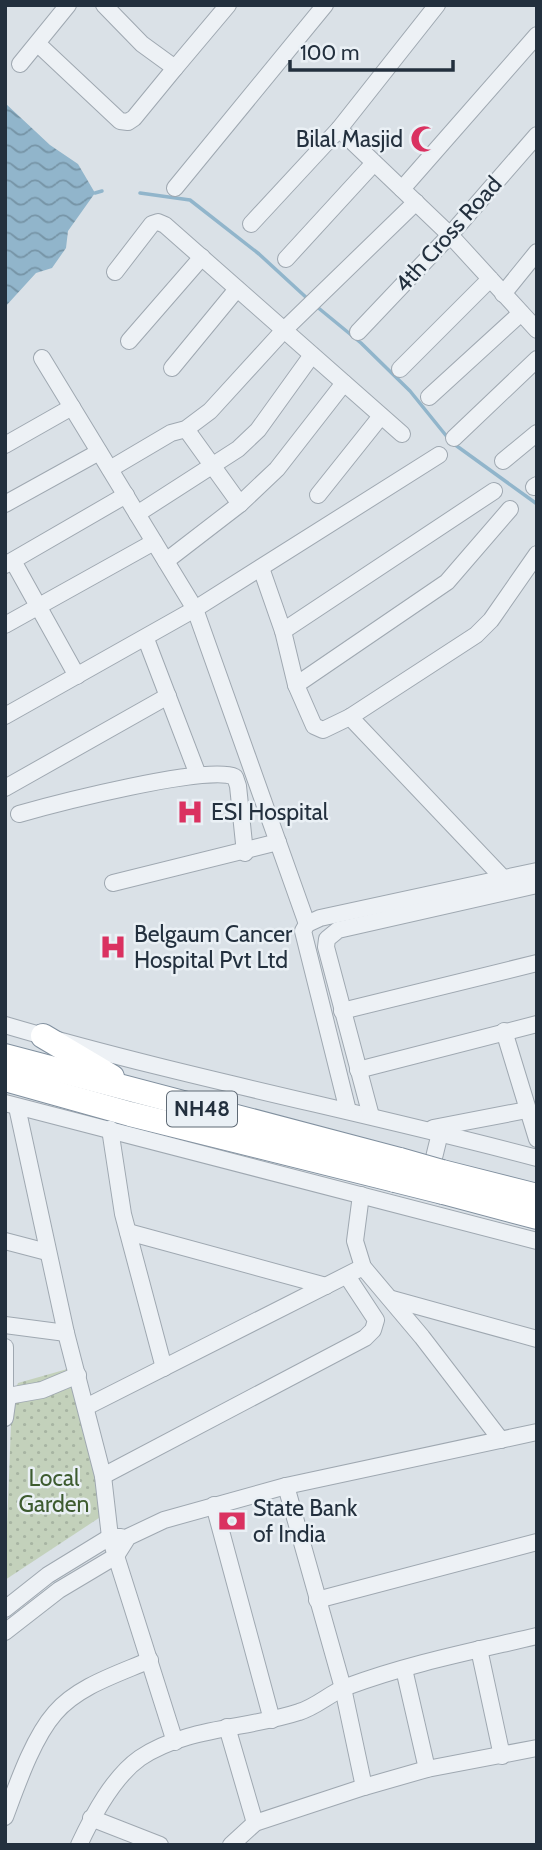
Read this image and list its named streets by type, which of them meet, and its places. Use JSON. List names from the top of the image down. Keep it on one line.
{"streets":{"highway":["NH48"],"street":["4th Cross Road"]},"parks":["Local Garden"],"places":{"mosque":["Bilal Masjid"],"hospital":["ESI Hospital","Belgaum Cancer Hospital Pvt Ltd"],"bank":["State Bank of India"]},"scale_bar":"100 m"}
